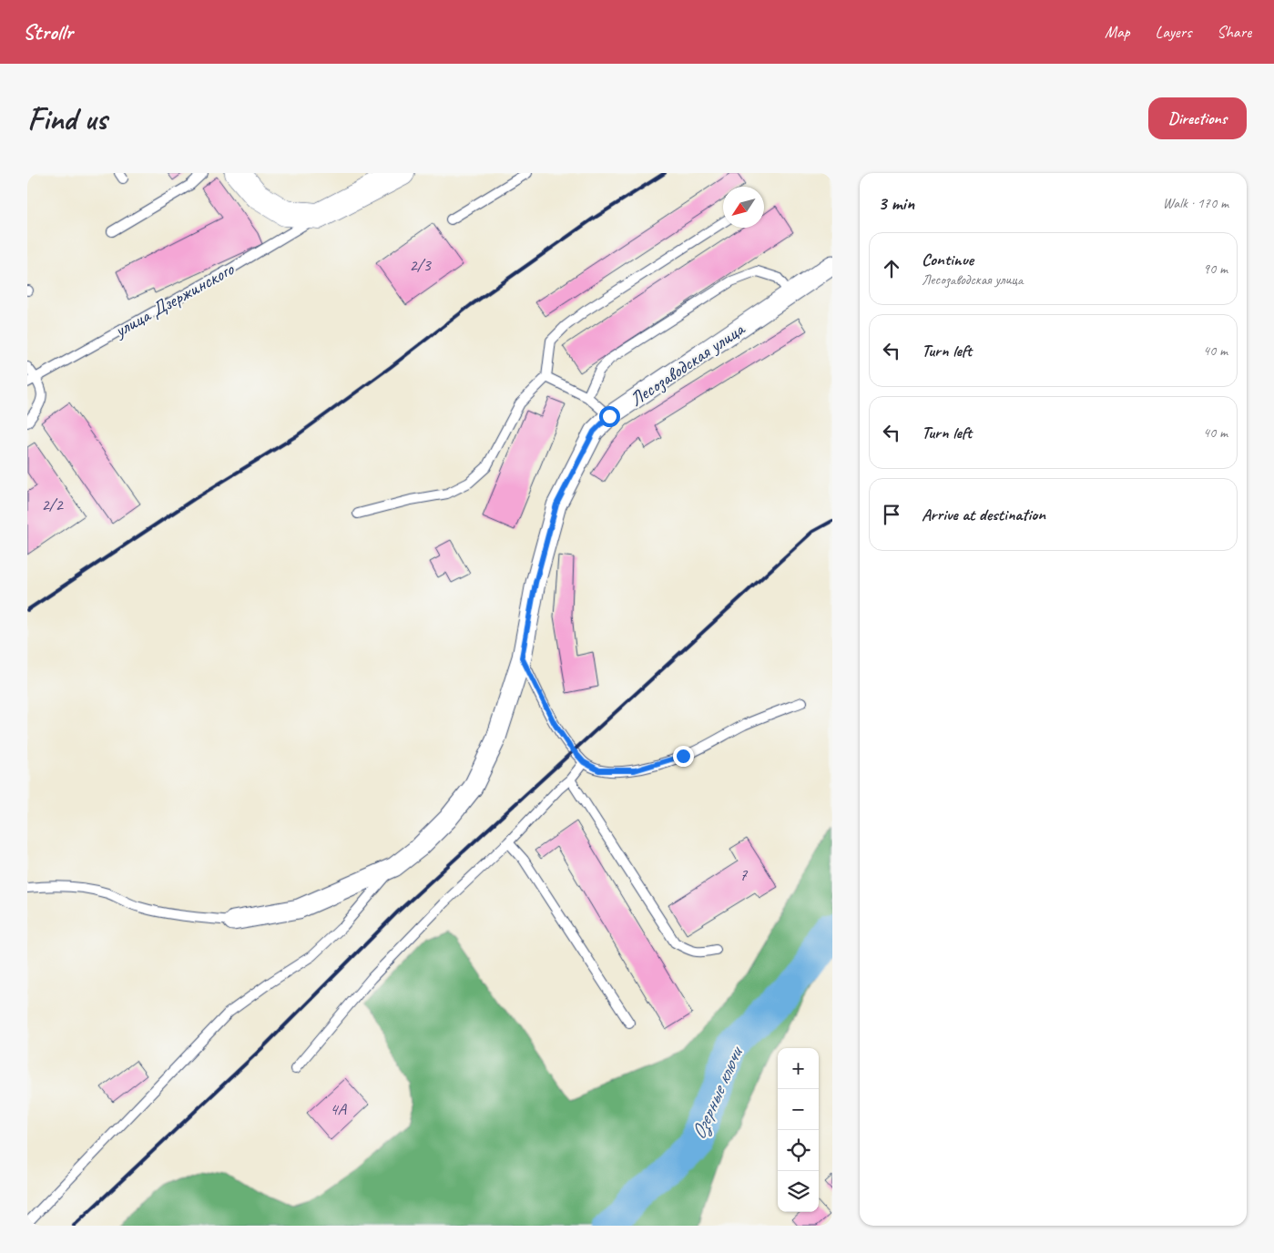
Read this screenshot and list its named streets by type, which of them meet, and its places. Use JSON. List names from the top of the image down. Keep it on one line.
{"streets":{"street":["улица Дзержинского","Лесозаводская улица"]},"water":["Озерные ключи"],"house_numbers":["2/3","2/2","7","4А"],"north":"bottom left","page":{"header":"Strollr","nav":["Map","Layers","Share"],"buttons":"Directions","title":"Find us","heading":["3 min","Walk · 170 m"],"list":[["Continue","Лесозаводская улица","90 m"],["Turn left","40 m"],["Turn left","40 m"],"Arrive at destination"],"map_buttons":["+","−"]}}
